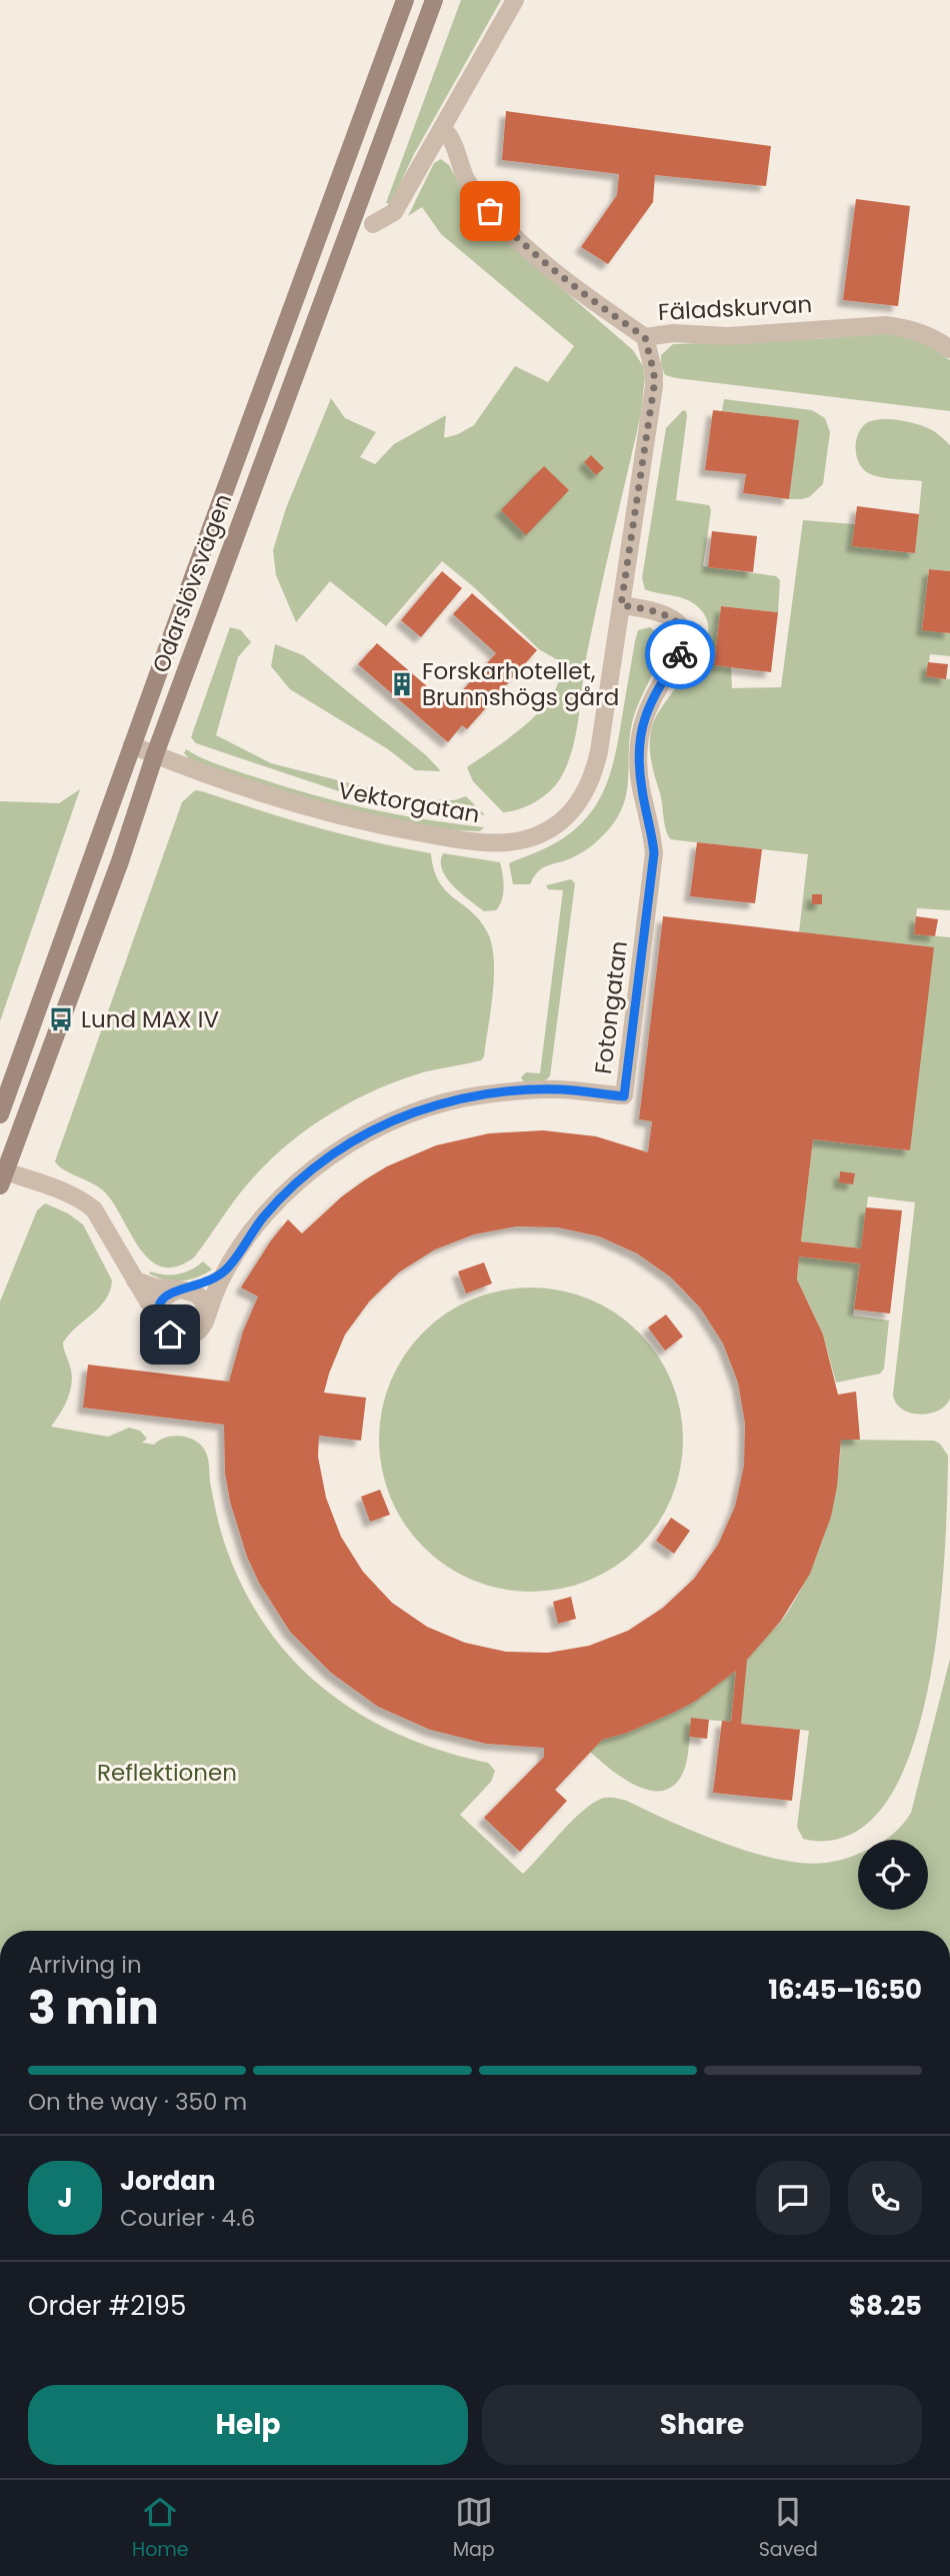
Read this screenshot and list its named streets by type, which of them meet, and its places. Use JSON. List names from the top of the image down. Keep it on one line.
{"streets":{"main road":["Odarslövsvägen"],"street":["Fäladskurvan","Vektorgatan","Fotongatan"]},"crossings":[["Fäladskurvan","Vektorgatan"],["Odarslövsvägen","Vektorgatan"],["Vektorgatan","Fotongatan"]],"parks":["Reflektionen"],"places":{"building":["Forskarhotellet, Brunnshögs gård"],"bus stop":["Lund MAX IV"]},"page":{"heading":["3 min","Arriving in","16:45–16:50"],"panel":["Jordan","Courier · 4.6","Order #2195","$8.25"],"bar":"On the way · 350 m","round":"J","buttons":["Help","Share"],"tabs":["Home","Map","Saved"]}}
